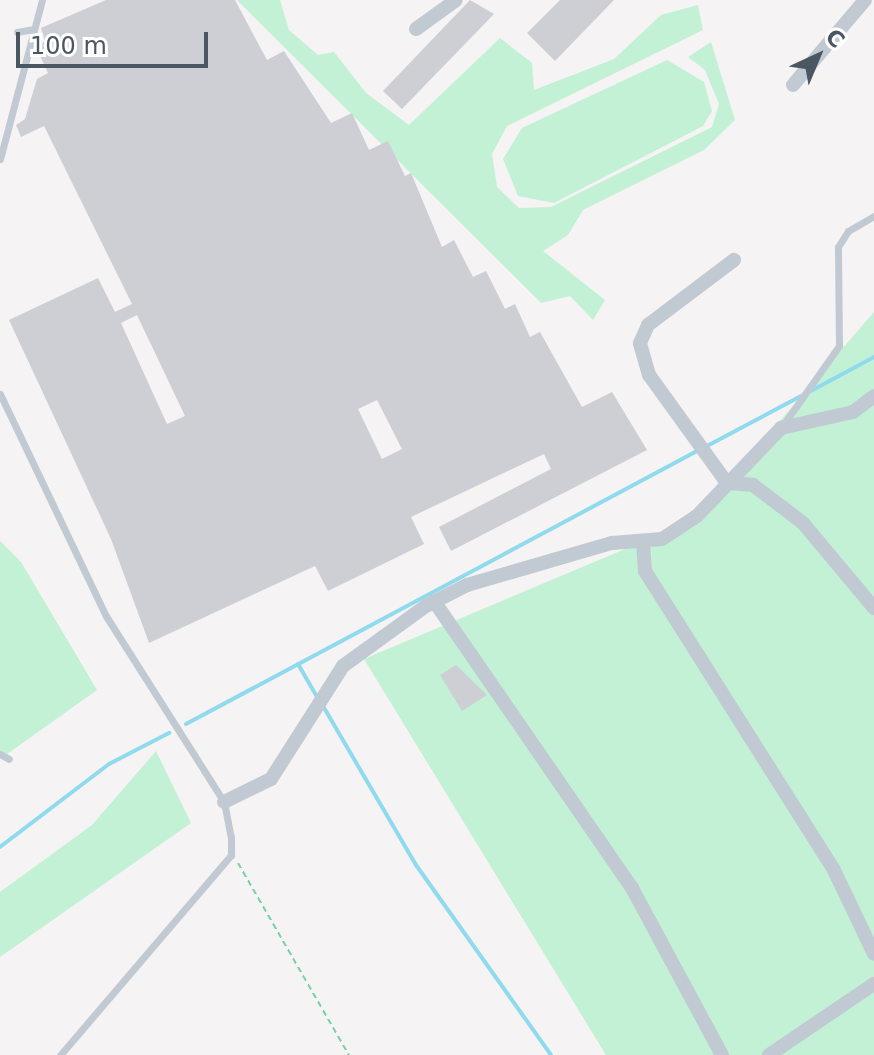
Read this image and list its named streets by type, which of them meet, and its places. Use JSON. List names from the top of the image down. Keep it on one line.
{"scale_bar":"100 m","north":"top right"}
